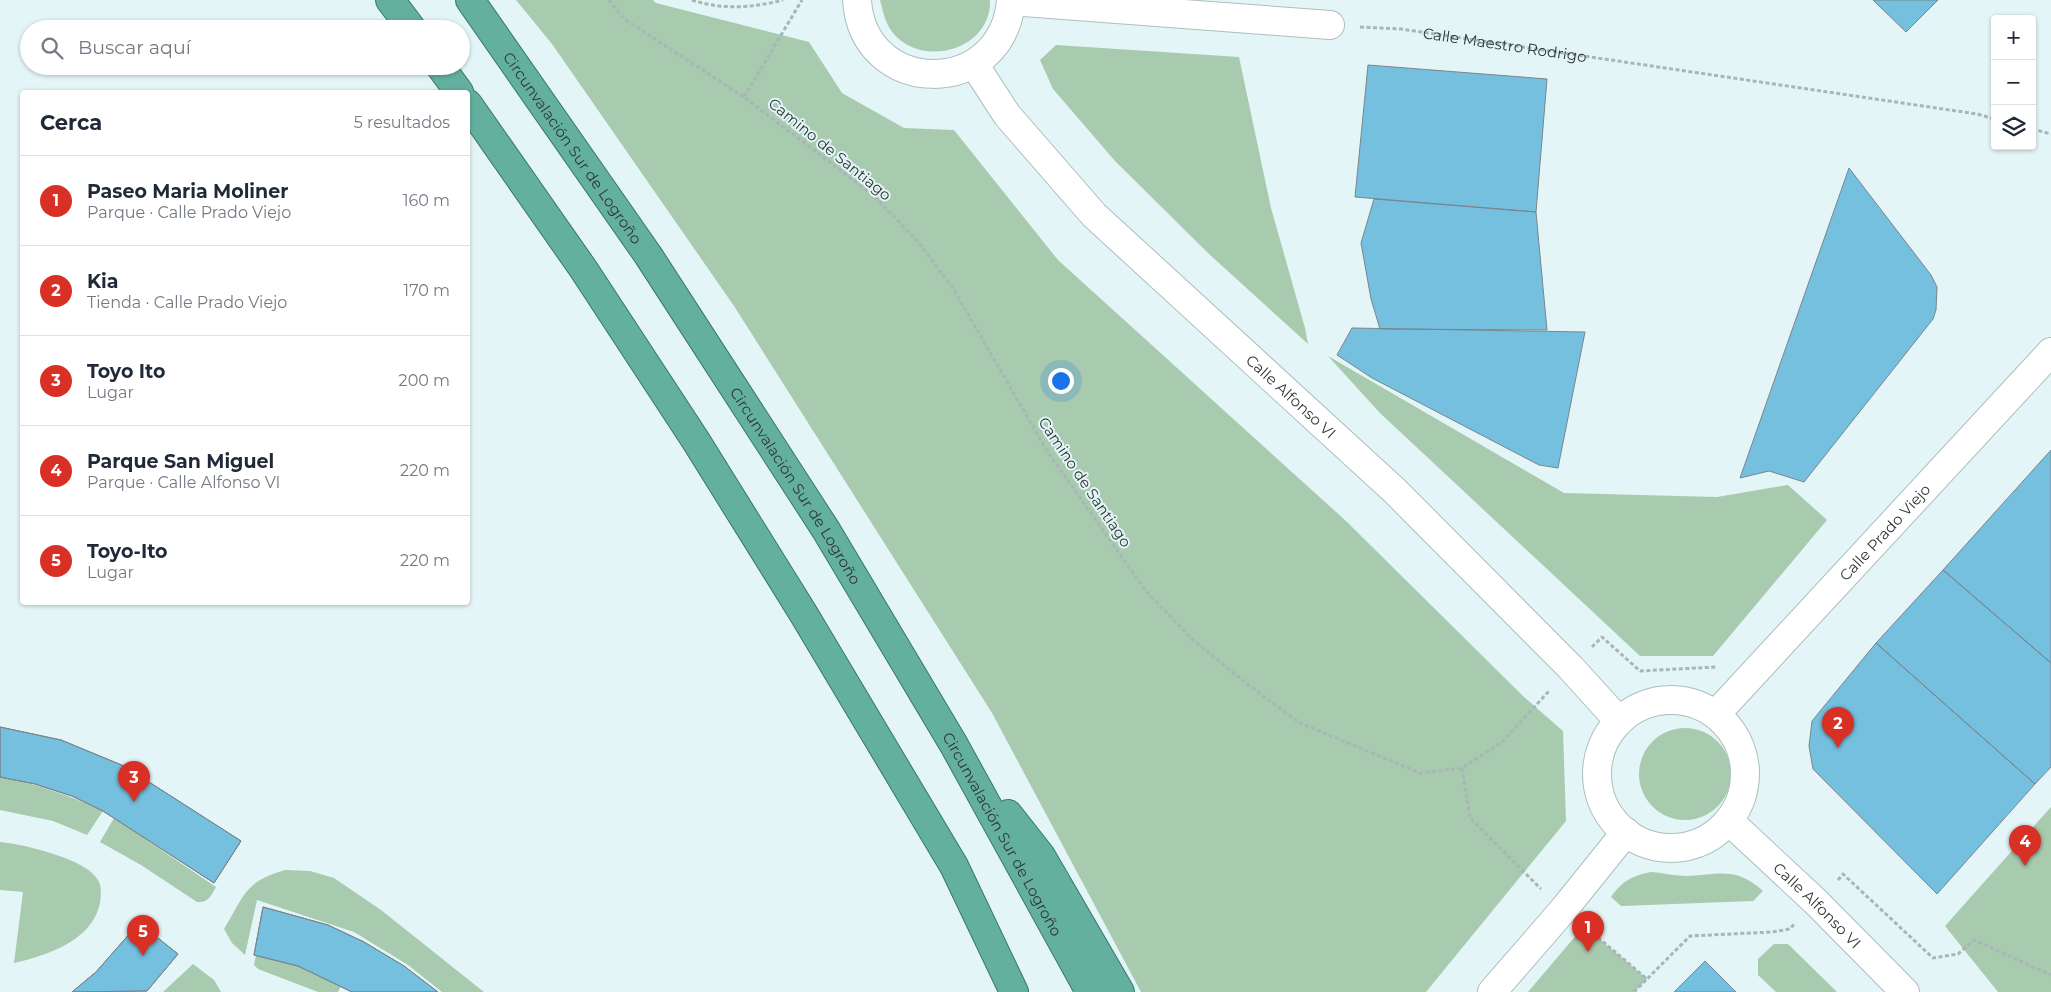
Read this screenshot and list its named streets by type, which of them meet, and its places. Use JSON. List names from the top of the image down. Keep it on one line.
{"streets":{"highway":["Circunvalación Sur de Logroño"],"street":["Calle Alfonso VI","Calle Prado Viejo"],"path":["Calle Maestro Rodrigo","Camino de Santiago"]},"crossings":[["Calle Alfonso VI","Calle Prado Viejo"]],"page":{"map_buttons":["+","−"],"search":"Buscar aquí","heading":["Cerca","5 resultados"],"list":[{"mark":"1","name":"Paseo Maria Moliner","note":"Parque · Calle Prado Viejo","value":"160 m"},{"mark":"2","name":"Kia","note":"Tienda · Calle Prado Viejo","value":"170 m"},{"mark":"3","name":"Toyo Ito","note":"Lugar","value":"200 m"},{"mark":"4","name":"Parque San Miguel","note":"Parque · Calle Alfonso VI","value":"220 m"},{"mark":"5","name":"Toyo-Ito","note":"Lugar","value":"220 m"}],"pins":["2","3","4","1","5"]}}
